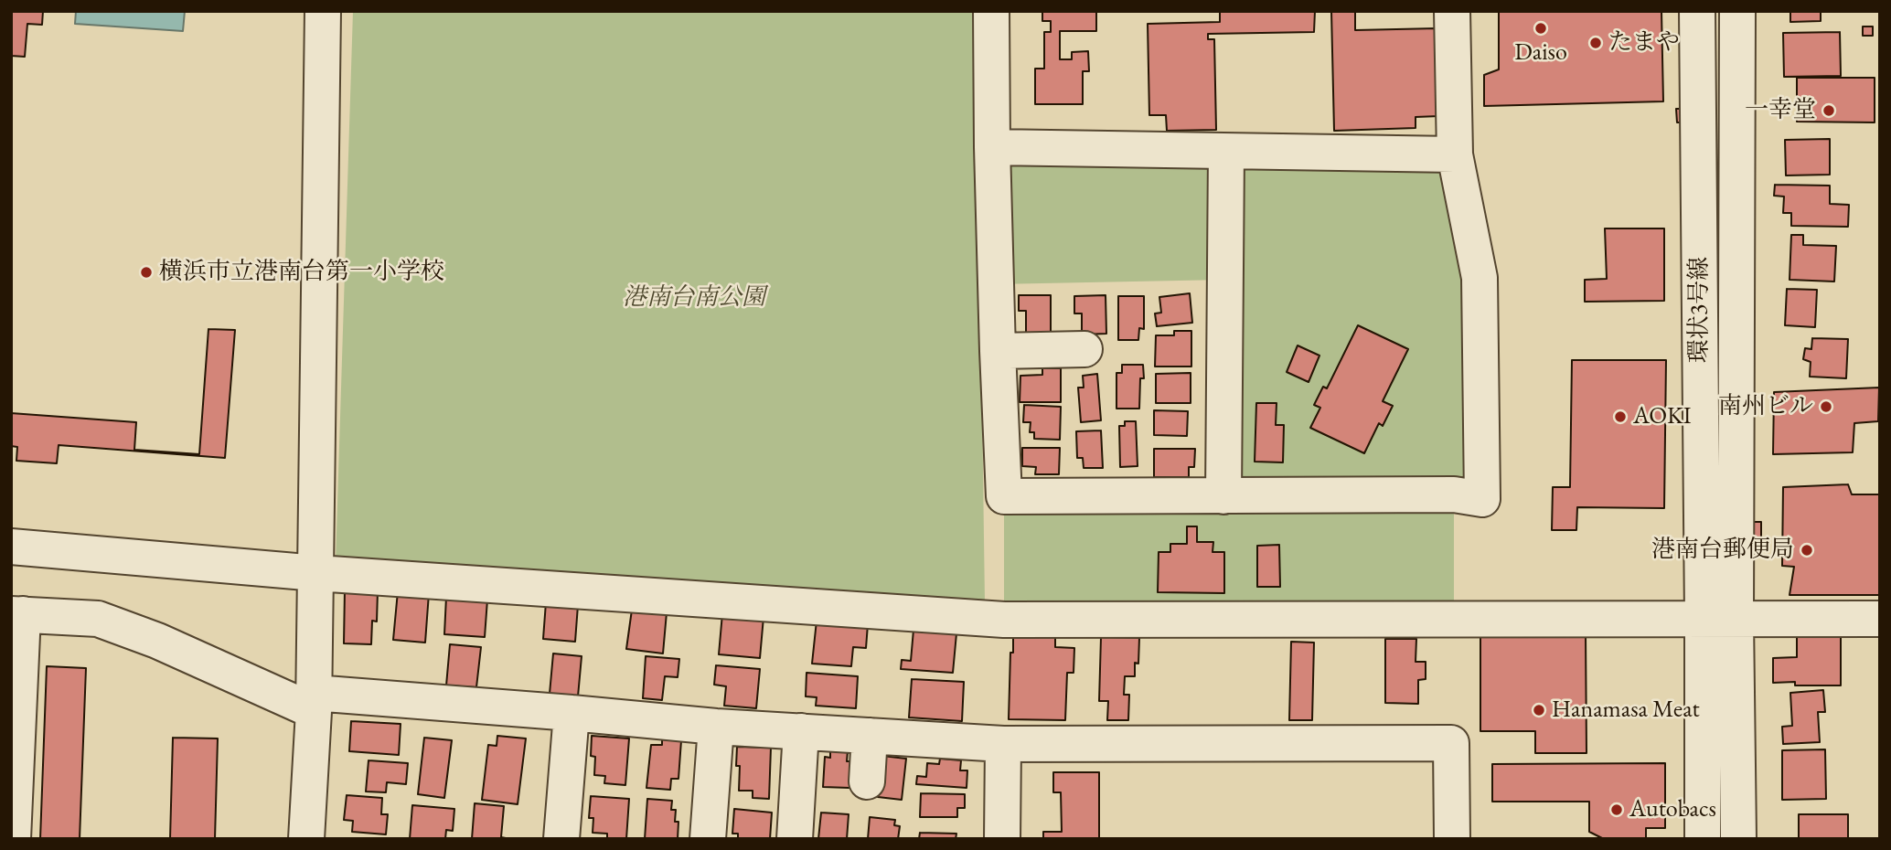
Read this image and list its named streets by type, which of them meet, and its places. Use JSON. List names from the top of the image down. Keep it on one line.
{"streets":{"street":["環状3号線"]},"parks":["港南台南公園"],"places":["Daiso","たまや","一幸堂","横浜市立港南台第一小学校","南州ビル","AOKI","港南台郵便局","Hanamasa Meat","Autobacs"]}
